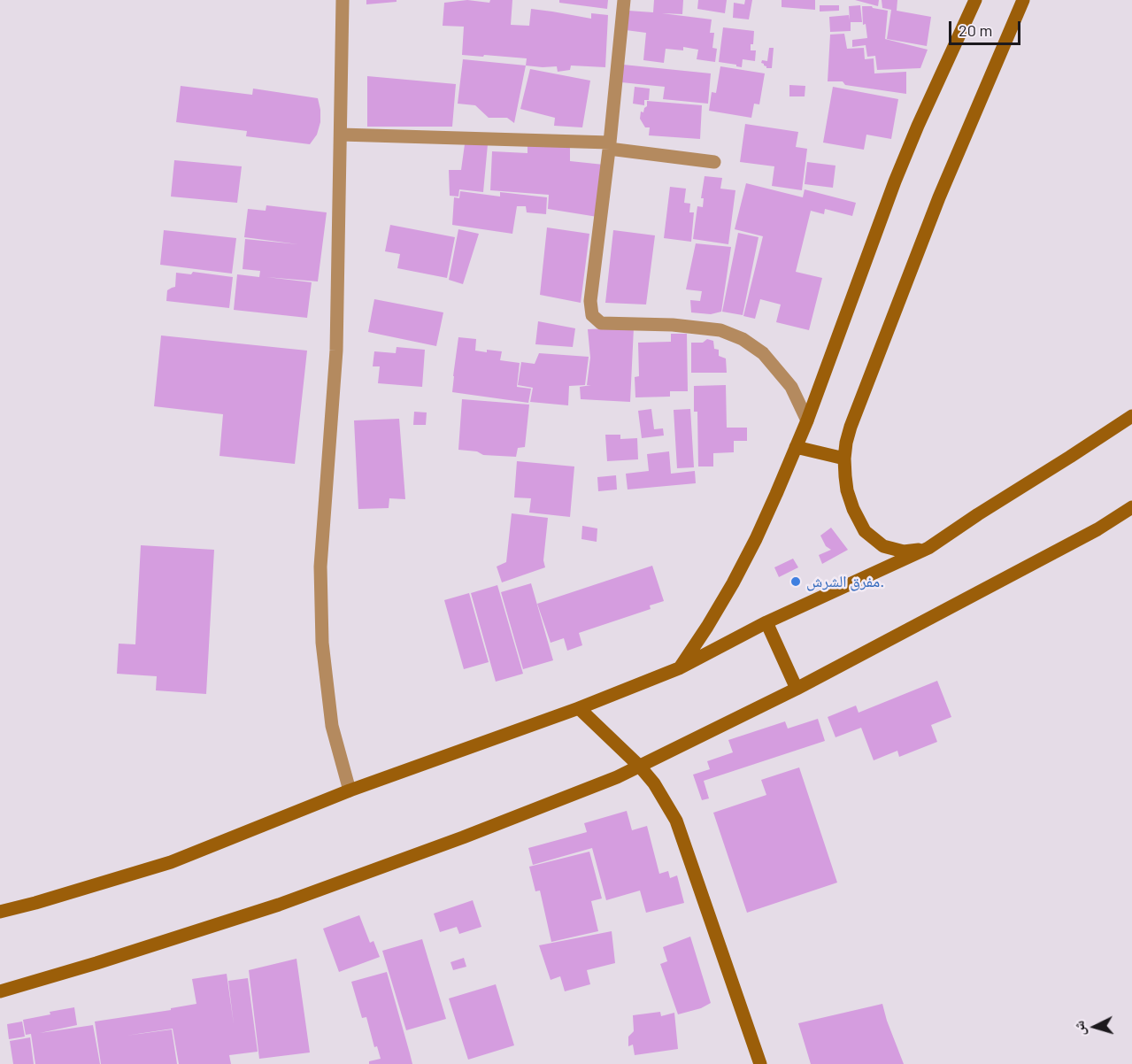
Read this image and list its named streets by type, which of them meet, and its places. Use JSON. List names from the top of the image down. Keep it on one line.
{"places":["مفرق الشرش."],"scale_bar":"20 m","north":"left"}
